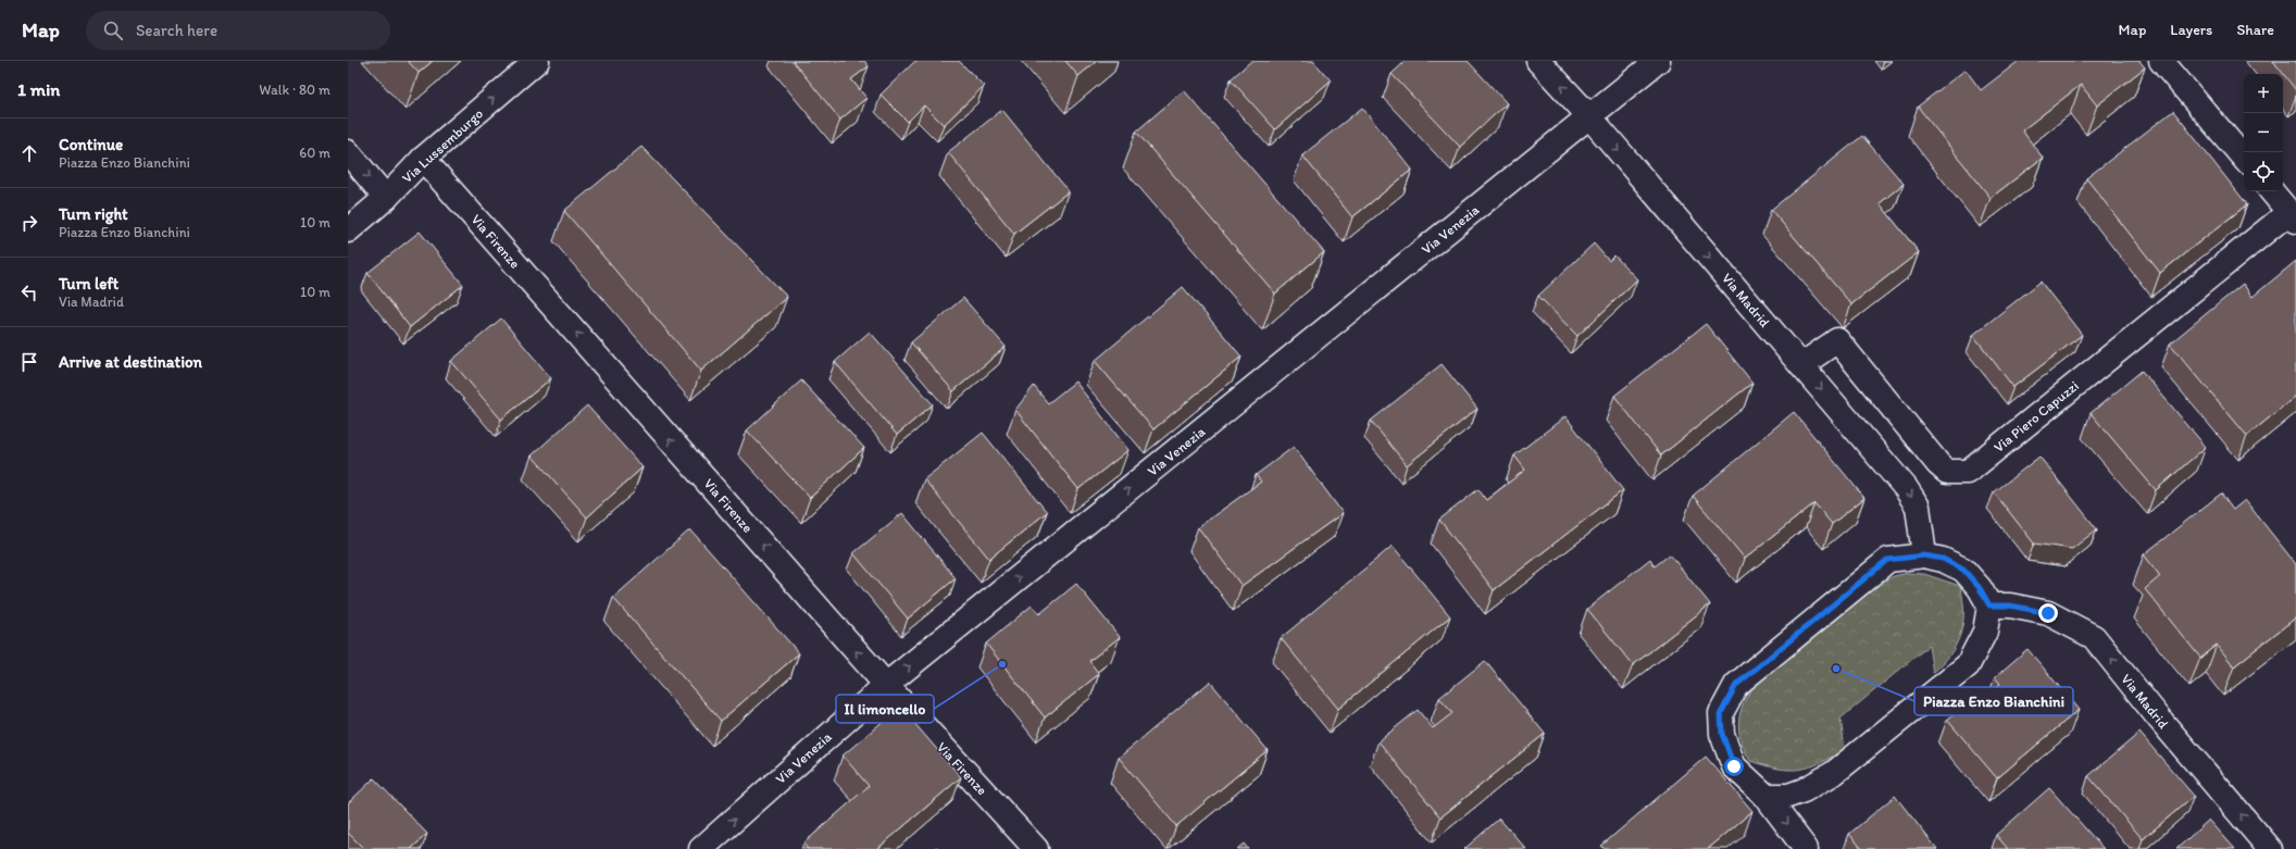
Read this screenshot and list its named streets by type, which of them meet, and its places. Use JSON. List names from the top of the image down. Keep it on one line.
{"streets":{"street":["Via Lussemburgo","Via Venezia","Via Firenze","Via Madrid","Via Piero Capuzzi"]},"crossings":[["Via Lussemburgo","Via Firenze"],["Via Venezia","Via Firenze"],["Via Venezia","Via Madrid"],["Via Madrid","Via Piero Capuzzi"]],"one_way":["Via Lussemburgo","Via Venezia","Via Firenze"],"places":["Il limoncello","Piazza Enzo Bianchini"],"page":{"header":"Map","search":"Search here","nav":["Map","Layers","Share"],"heading":["1 min","Walk · 80 m"],"map_buttons":["+","−"],"list":[["Continue","Piazza Enzo Bianchini","60 m"],["Turn right","Piazza Enzo Bianchini","10 m"],["Turn left","Via Madrid","10 m"],"Arrive at destination"]}}
